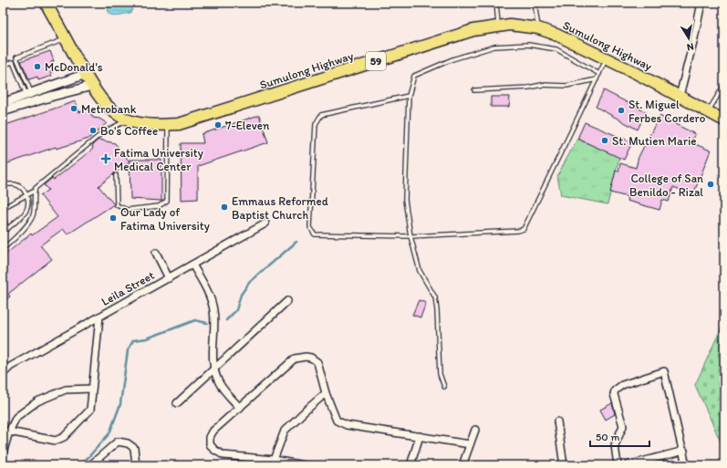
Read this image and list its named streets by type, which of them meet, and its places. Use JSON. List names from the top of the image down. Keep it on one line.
{"streets":{"main road":["Sumulong Highway","59"],"street":["Leila Street"]},"places":{"other":["McDonald's","Metrobank","St. Miguel Ferbes Cordero","7-Eleven","Bo's Coffee","St. Mutien Marie","College of San Benildo - Rizal","Emmaus Reformed Baptist Church","Our Lady of Fatima University"],"health":["Fatima University Medical Center"]},"scale_bar":"50 m","north":"bottom"}
